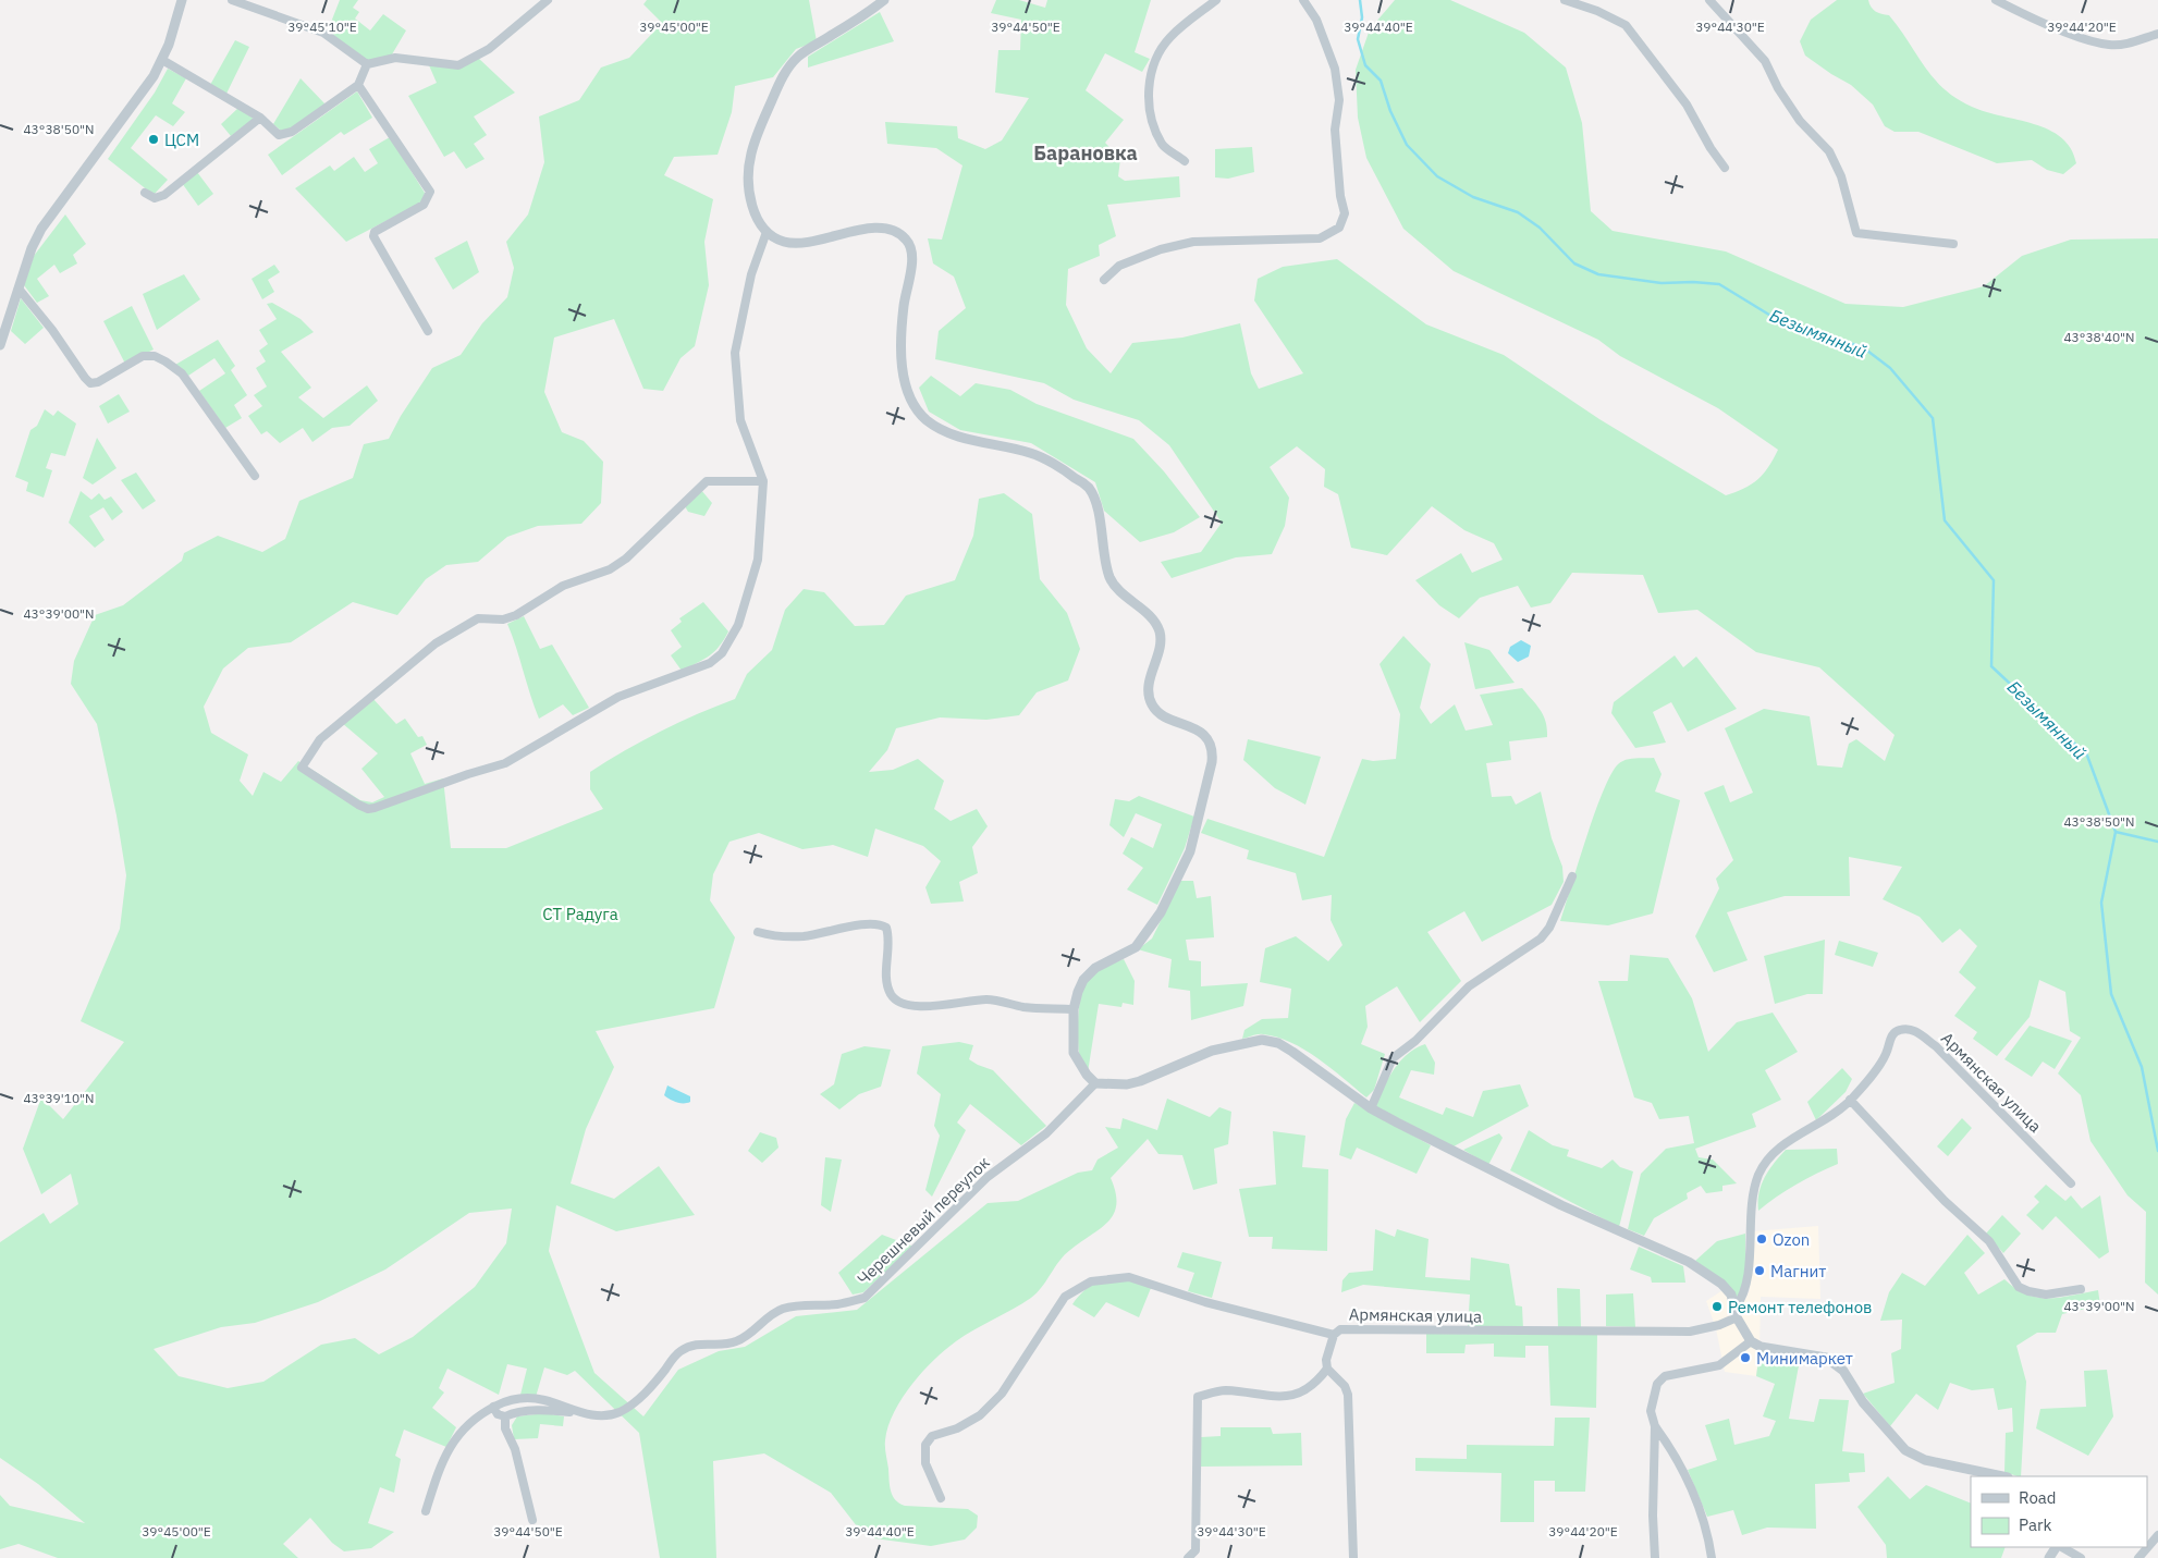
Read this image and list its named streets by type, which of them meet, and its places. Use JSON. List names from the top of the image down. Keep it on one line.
{"streets":{"street":["Армянская улица","Черешневый переулок"]},"districts":["Барановка"],"water":["Безымянный"],"parks":["СТ Радуга"],"places":["ЦСМ","Ozon","Магнит","Ремонт телефонов","Минимаркет"],"legend":["Road","Park"],"coordinates":["39°45'10\"E","39°45'00\"E","39°44'50\"E","39°44'40\"E","39°44'30\"E","39°44'20\"E","43°38'50\"N","43°38'40\"N","43°39'00\"N","43°39'10\"N"]}
